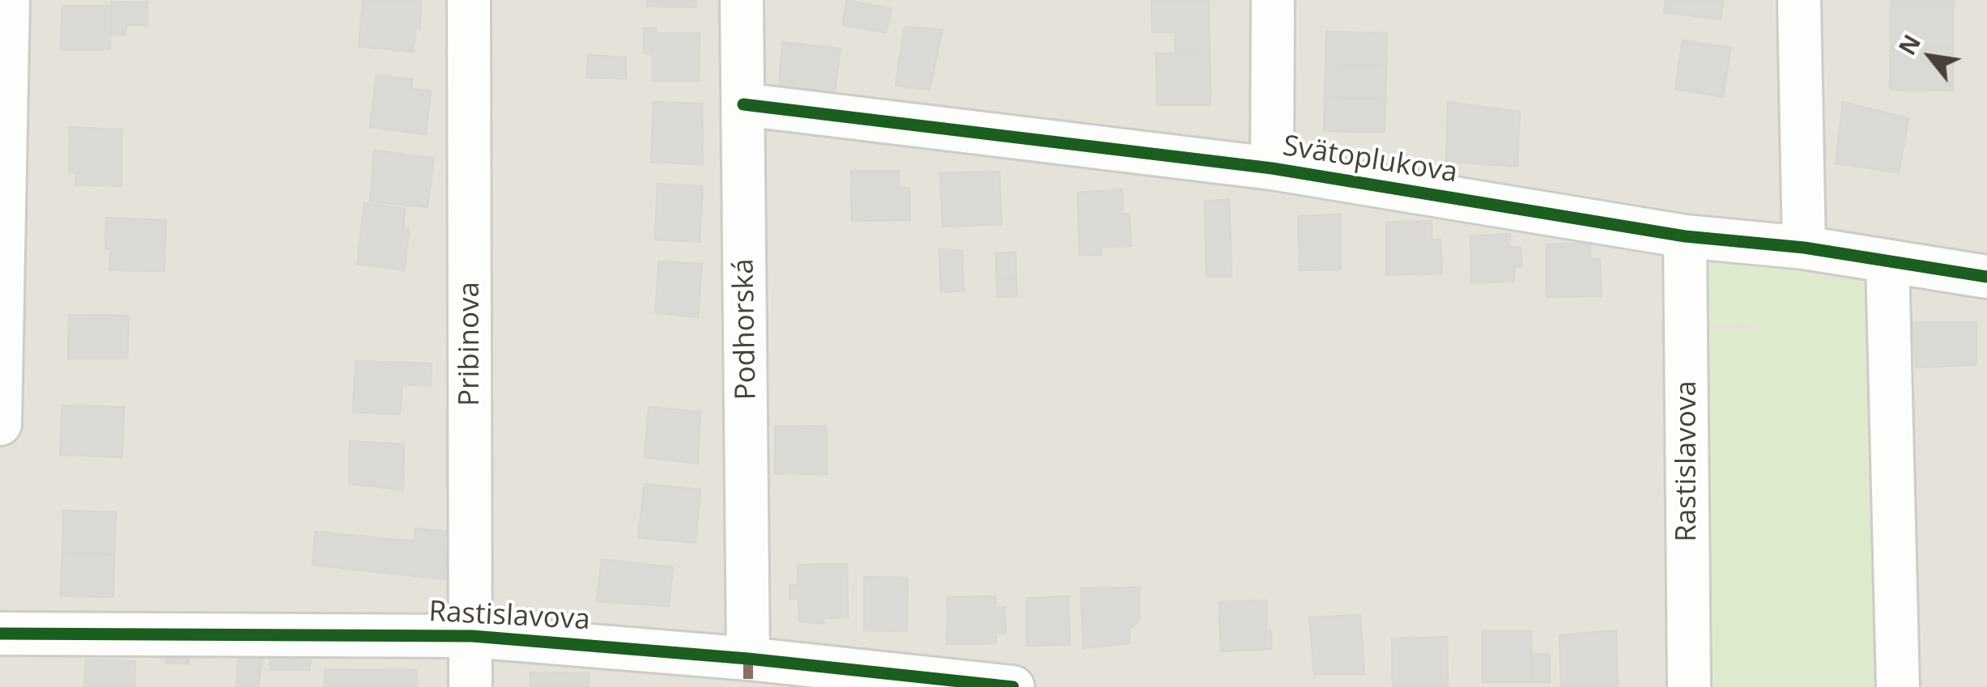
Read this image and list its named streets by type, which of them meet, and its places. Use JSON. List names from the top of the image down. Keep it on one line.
{"streets":{"street":["Svätoplukova","Podhorská","Pribinova","Rastislavova"]},"crossings":[["Svätoplukova","Podhorská"],["Svätoplukova","Rastislavova"],["Podhorská","Rastislavova"],["Pribinova","Rastislavova"]],"north":"top left"}
